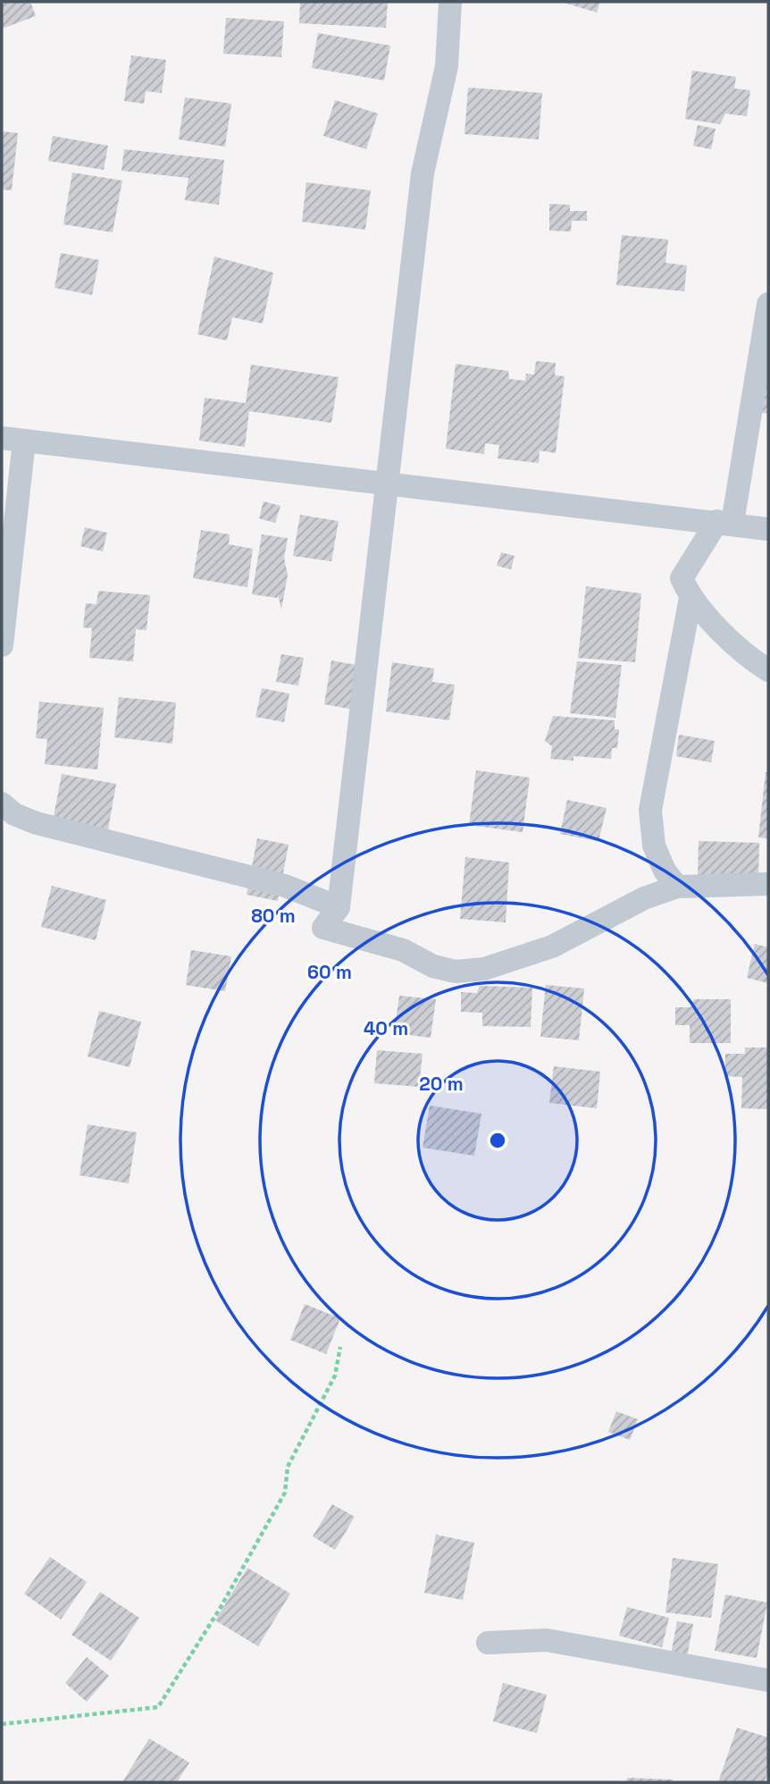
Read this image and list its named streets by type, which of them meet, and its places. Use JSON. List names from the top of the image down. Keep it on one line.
{"rings":["80 m","60 m","40 m","20 m"]}
